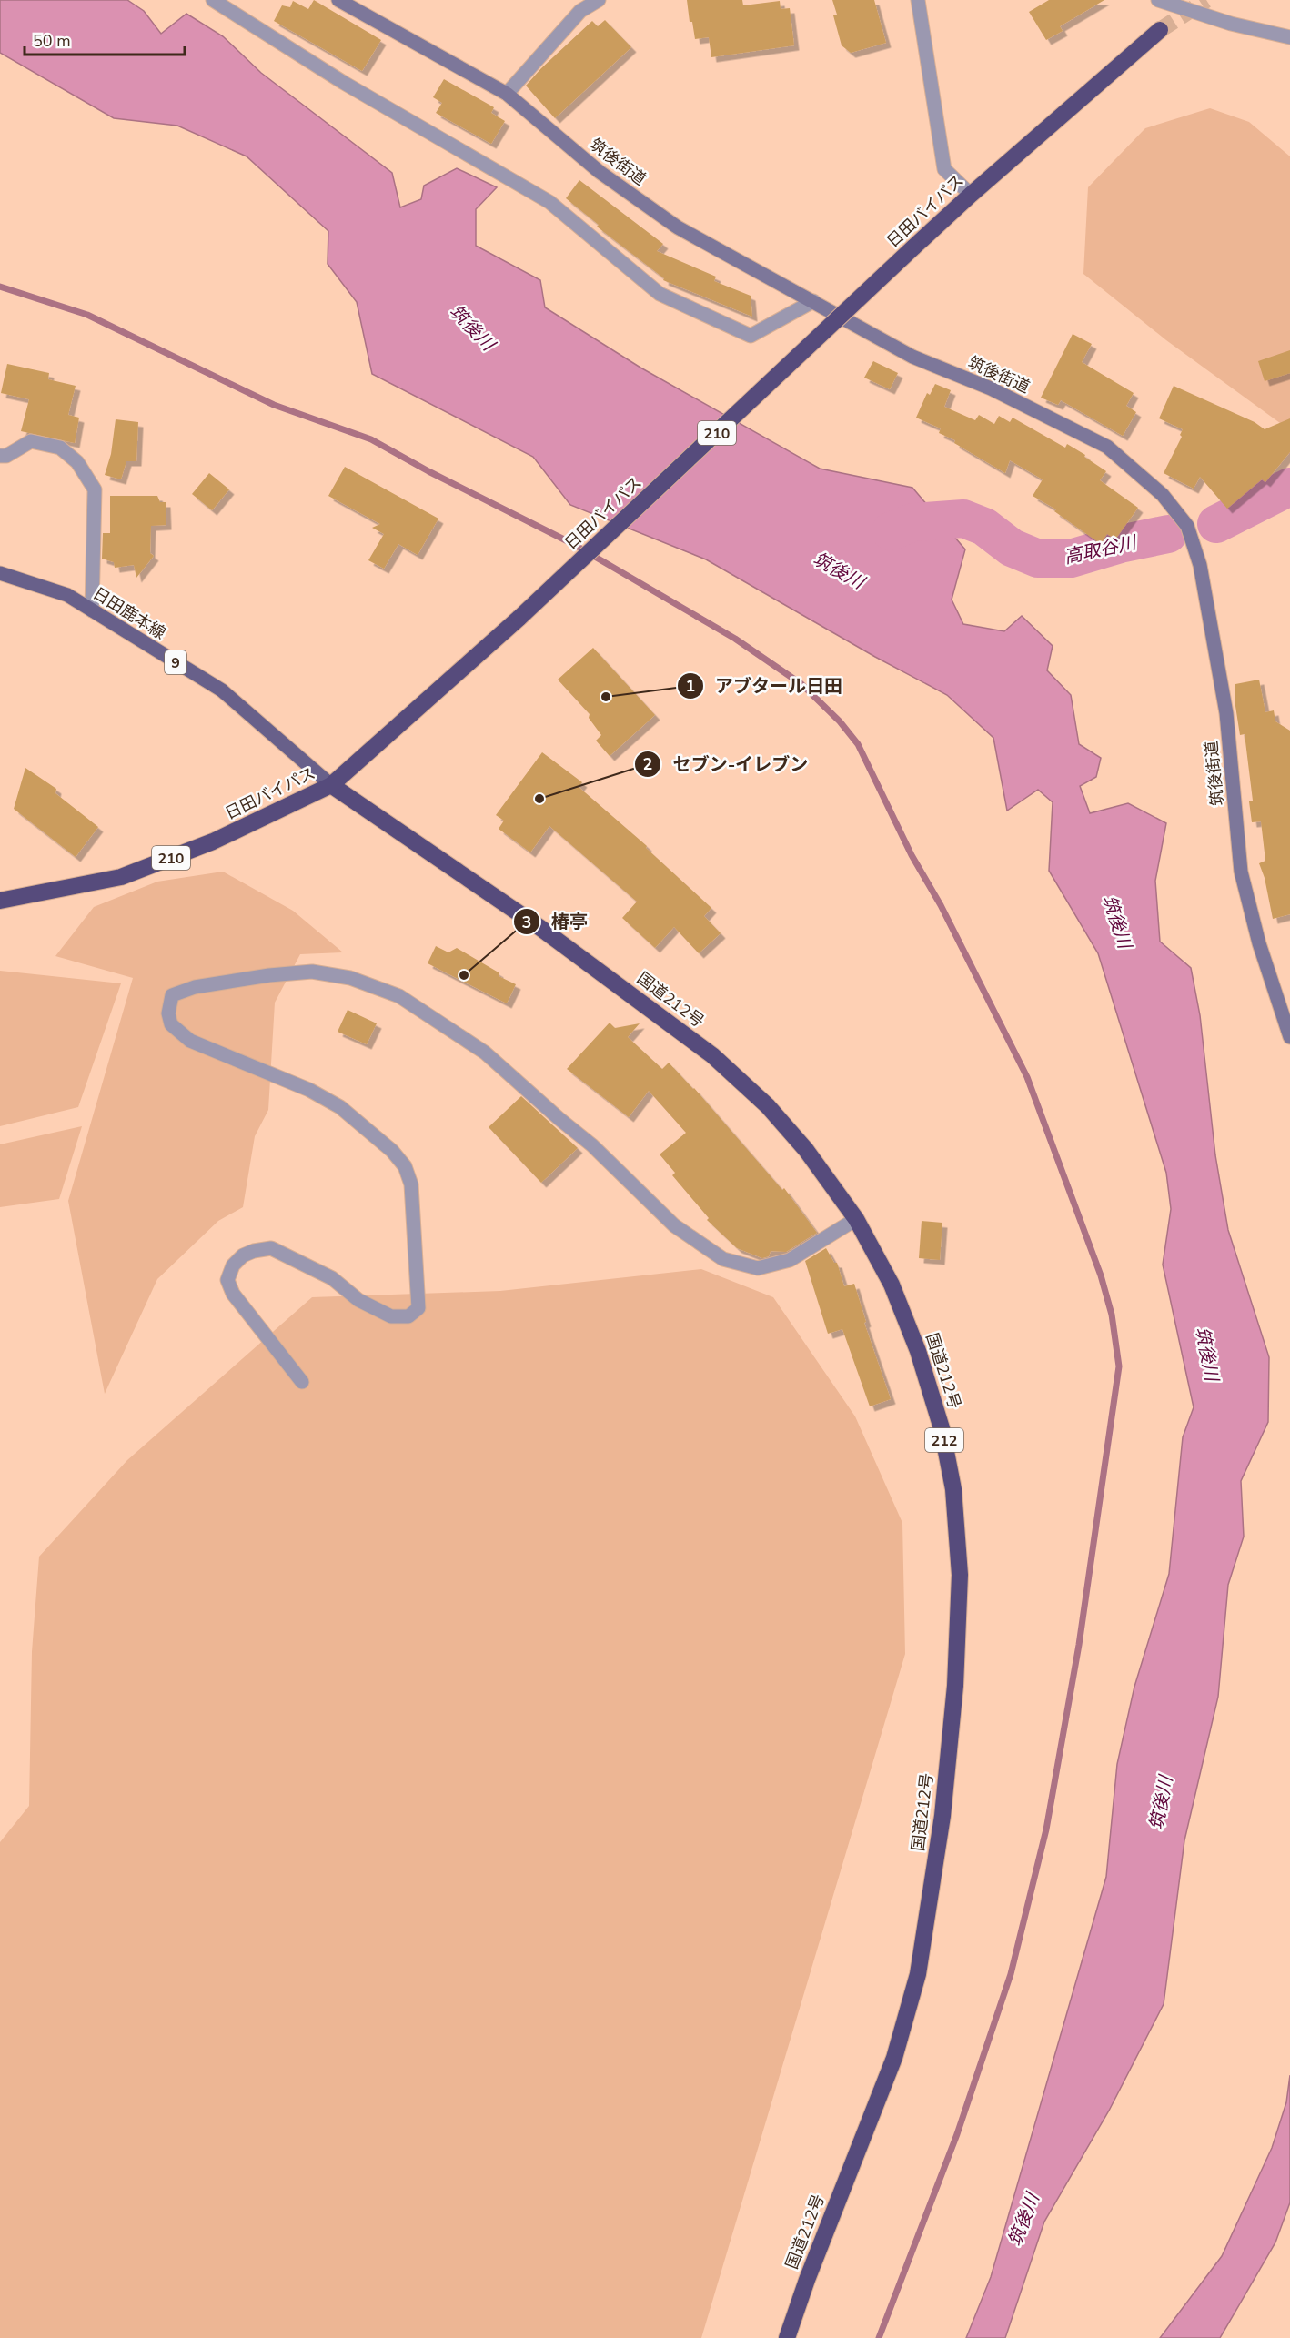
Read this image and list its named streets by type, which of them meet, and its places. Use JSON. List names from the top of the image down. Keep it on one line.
{"streets":{"highway":["日田バイパス","210","国道212号","212"],"main road":["日田鹿本線","9"],"street":["筑後街道"]},"crossings":[["日田バイパス","日田鹿本線"],["日田バイパス","国道212号"],["日田鹿本線","国道212号"]],"water":["筑後川","高取谷川"],"places":["アブタール日田","セブン-イレブン","椿亭"],"scale_bar":"50 m"}
